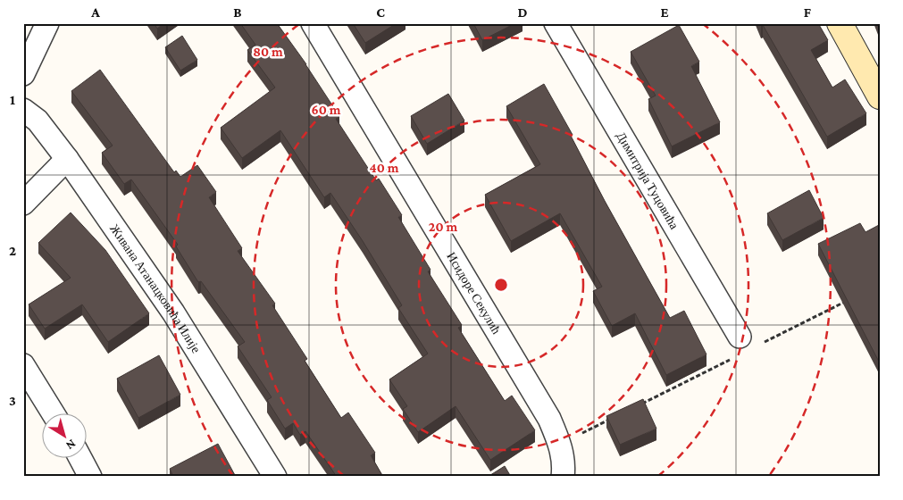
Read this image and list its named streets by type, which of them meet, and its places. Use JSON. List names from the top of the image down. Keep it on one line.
{"streets":{"street":["Димитрија Туцовића","Живана Атанацковића Илије","Исидоре Секулић"]},"north":"bottom right","grid":{"columns":["A","B","C","D","E","F"],"rows":["1","2","3"]},"rings":["80 m","60 m","40 m","20 m"]}
